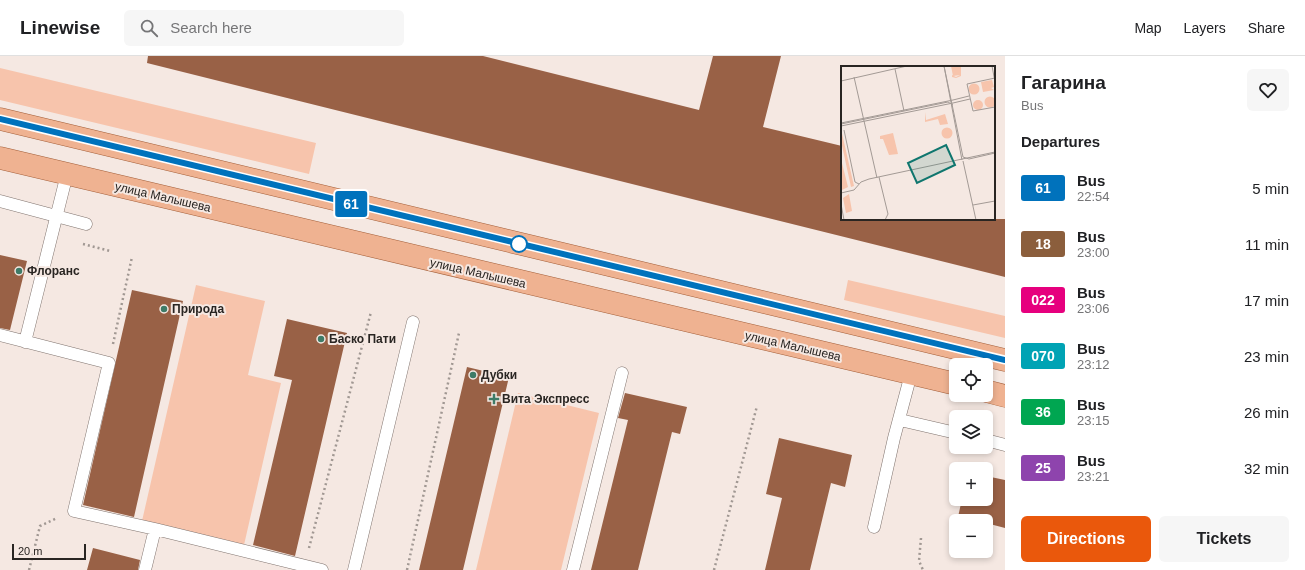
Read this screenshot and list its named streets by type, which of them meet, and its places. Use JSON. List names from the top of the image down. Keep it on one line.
{"streets":{"main road":["улица Малышева"]},"places":{"other":["Флоранс","Природа","Баско Пати","Дубки"],"health":["Вита Экспресс"]},"lines":["bus line 61"],"scale_bar":"20 m","page":{"header":"Linewise","search":"Search here","nav":["Map","Layers","Share"],"on_map":"61","heading":[["Гагарина","Bus"],"Departures"],"list":[{"mark":"61","name":"Bus","note":"22:54","value":"5 min"},{"mark":"18","name":"Bus","note":"23:00","value":"11 min"},{"mark":"022","name":"Bus","note":"23:06","value":"17 min"},{"mark":"070","name":"Bus","note":"23:12","value":"23 min"},{"mark":"36","name":"Bus","note":"23:15","value":"26 min"},{"mark":"25","name":"Bus","note":"23:21","value":"32 min"}],"map_buttons":["+","−"],"buttons":["Directions","Tickets"],"scale":"20 m"}}
